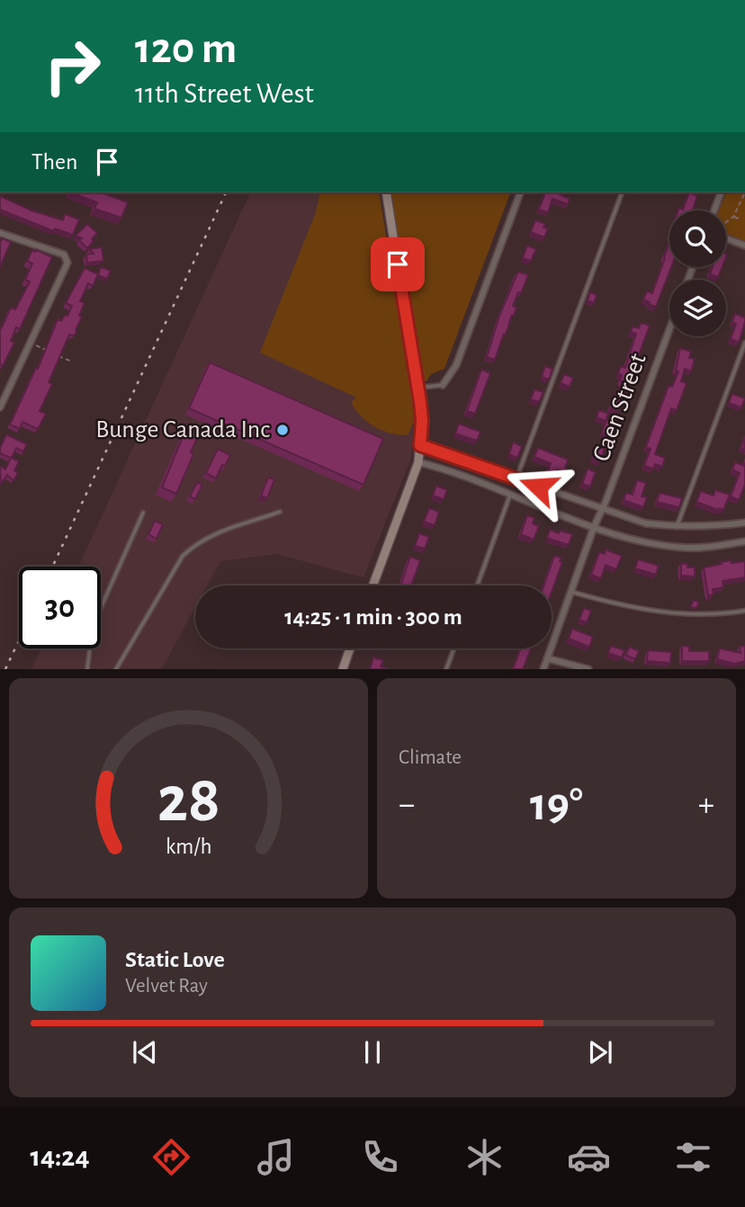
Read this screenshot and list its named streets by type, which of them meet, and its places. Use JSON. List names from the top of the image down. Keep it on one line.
{"streets":{"street":["Caen Street"]},"places":["Bunge Canada Inc"],"page":{"turn":["120 m","11th Street West"],"then":"Then","limit":"30","trip":"14:25 · 1 min · 300 m","tile":"Climate","heat":["−","19°","+"],"song":["Static Love","Velvet Ray"],"tabs":"14:24","gauge":["28","km/h"]}}
